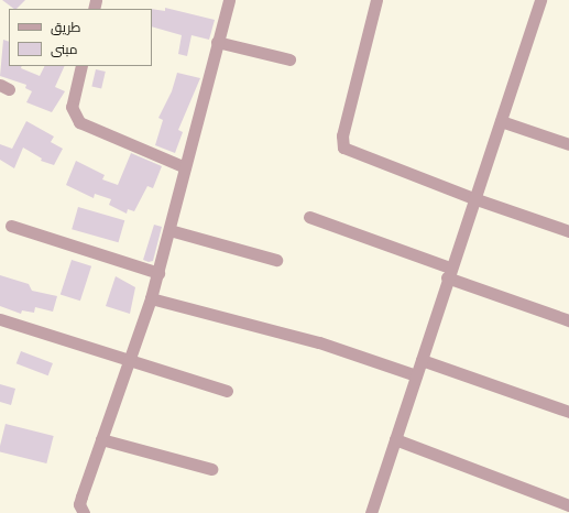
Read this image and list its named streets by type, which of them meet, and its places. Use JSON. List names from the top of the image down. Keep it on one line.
{"legend":["طريق","مبنى"]}
